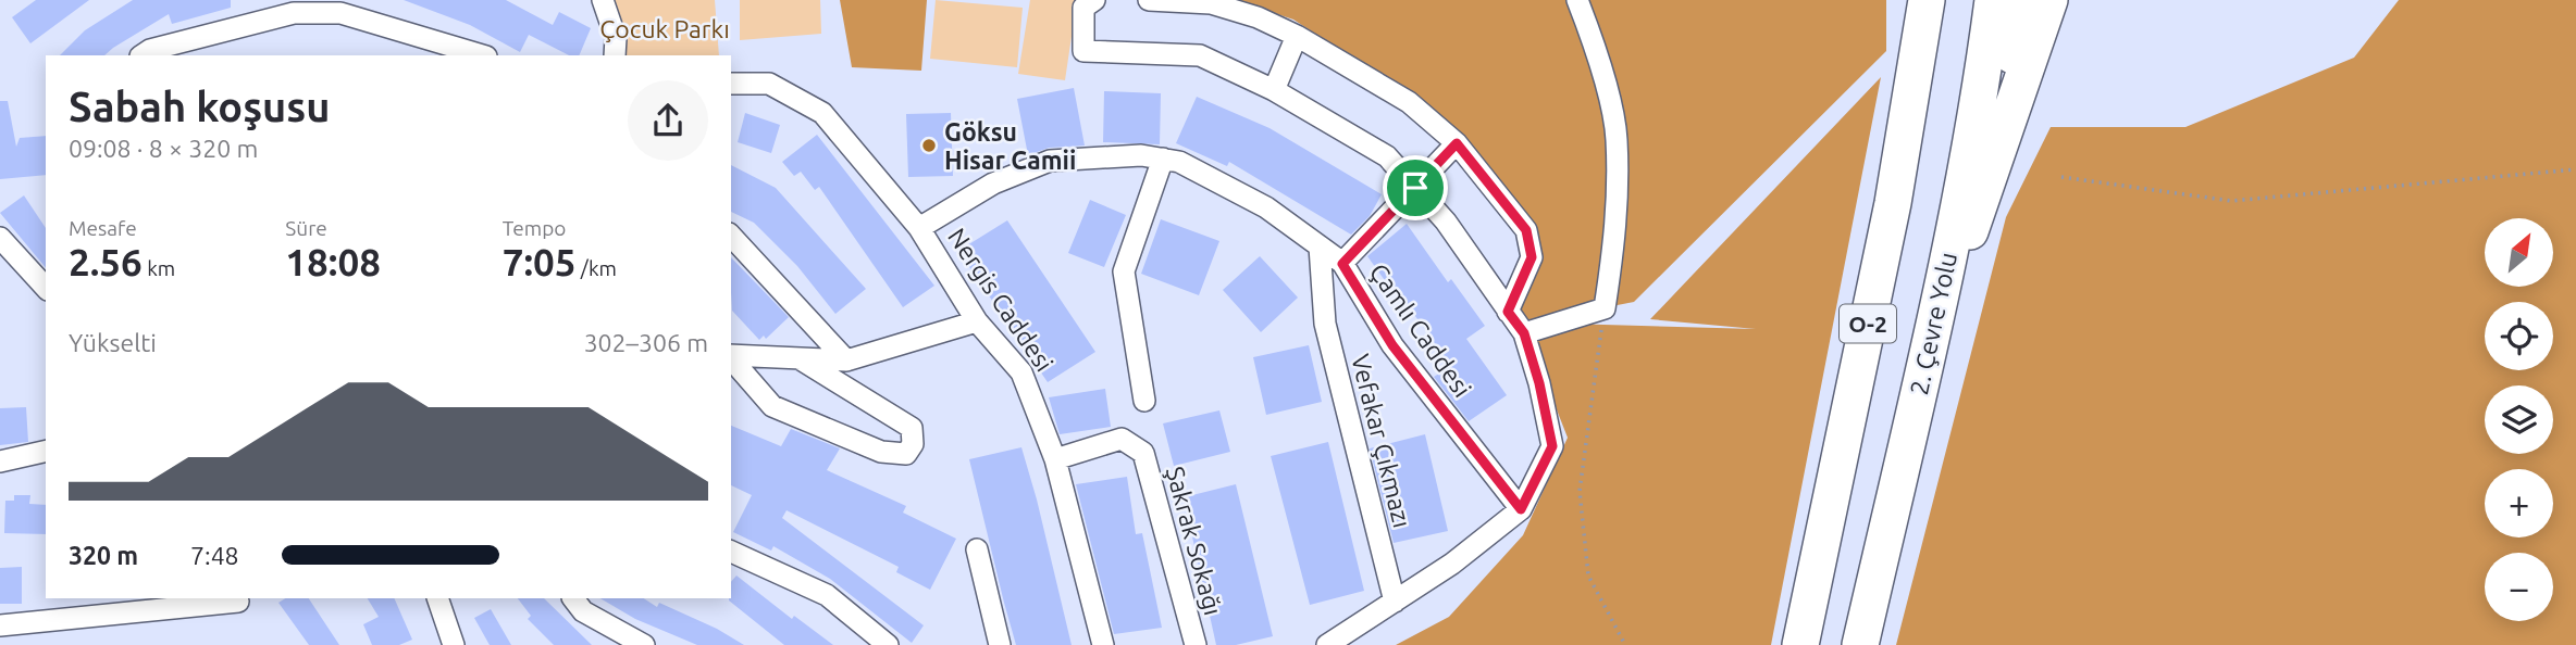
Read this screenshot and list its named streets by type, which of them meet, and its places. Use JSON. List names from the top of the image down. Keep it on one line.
{"streets":{"highway":["O-2","2. Çevre Yolu"],"street":["Nergis Caddesi","Çamlı Caddesi","Vefakar Çıkmazı","Şakrak Sokağı"]},"crossings":[["Nergis Caddesi","Çamlı Caddesi"],["Nergis Caddesi","Şakrak Sokağı"],["Çamlı Caddesi","Vefakar Çıkmazı"]],"parks":["Çocuk Parkı"],"places":["Göksu Hisar Camii"],"north":"top right","page":{"heading":["Sabah koşusu","09:08 · 8 × 320 m"],"stats":[["Mesafe","2.56 km"],["Süre","18:08"],["Tempo","7:05 /km"]],"map_buttons":["+","−"],"chart":["Yükselti","302–306 m"],"list":[{"name":"320 m","note":"7:48"}]}}
